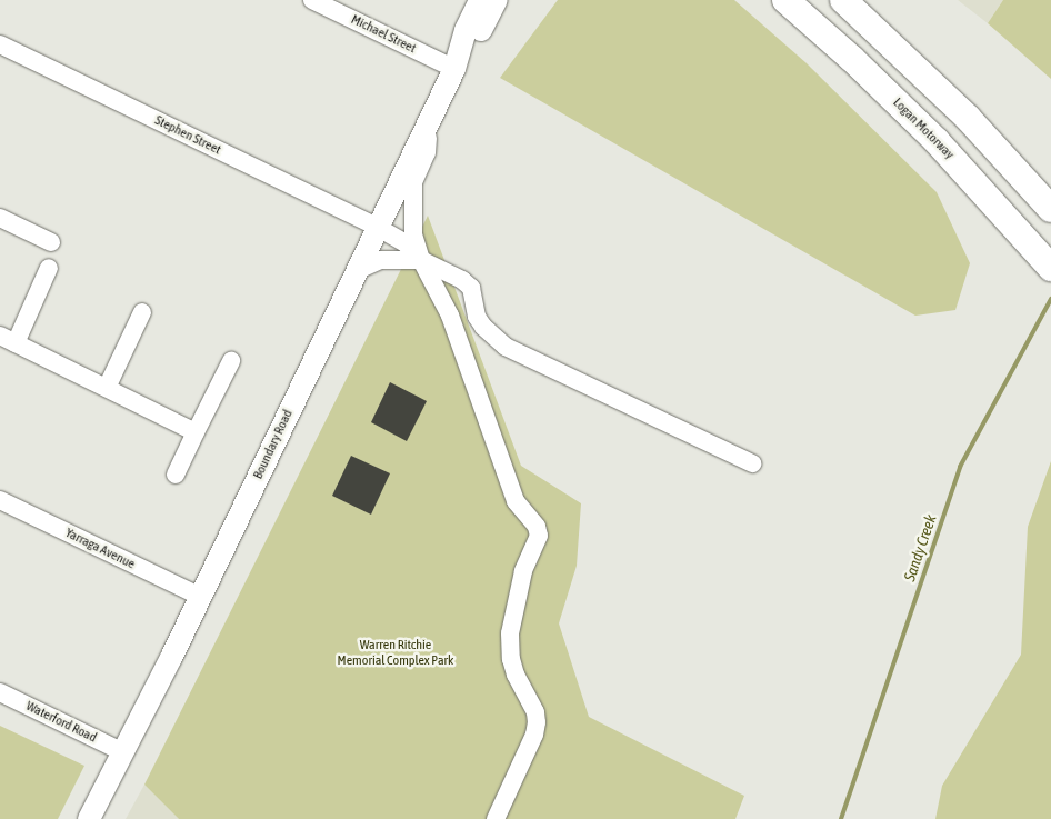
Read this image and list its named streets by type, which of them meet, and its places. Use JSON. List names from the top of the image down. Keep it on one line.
{"streets":{"highway":["Logan Motorway"],"main road":["Boundary Road"],"street":["Michael Street","Stephen Street","Yarraga Avenue","Waterford Road"]},"crossings":[["Michael Street","Boundary Road"],["Stephen Street","Boundary Road"],["Boundary Road","Yarraga Avenue"],["Boundary Road","Waterford Road"]],"water":["Sandy Creek"],"parks":["Warren Ritchie Memorial Complex Park"]}
